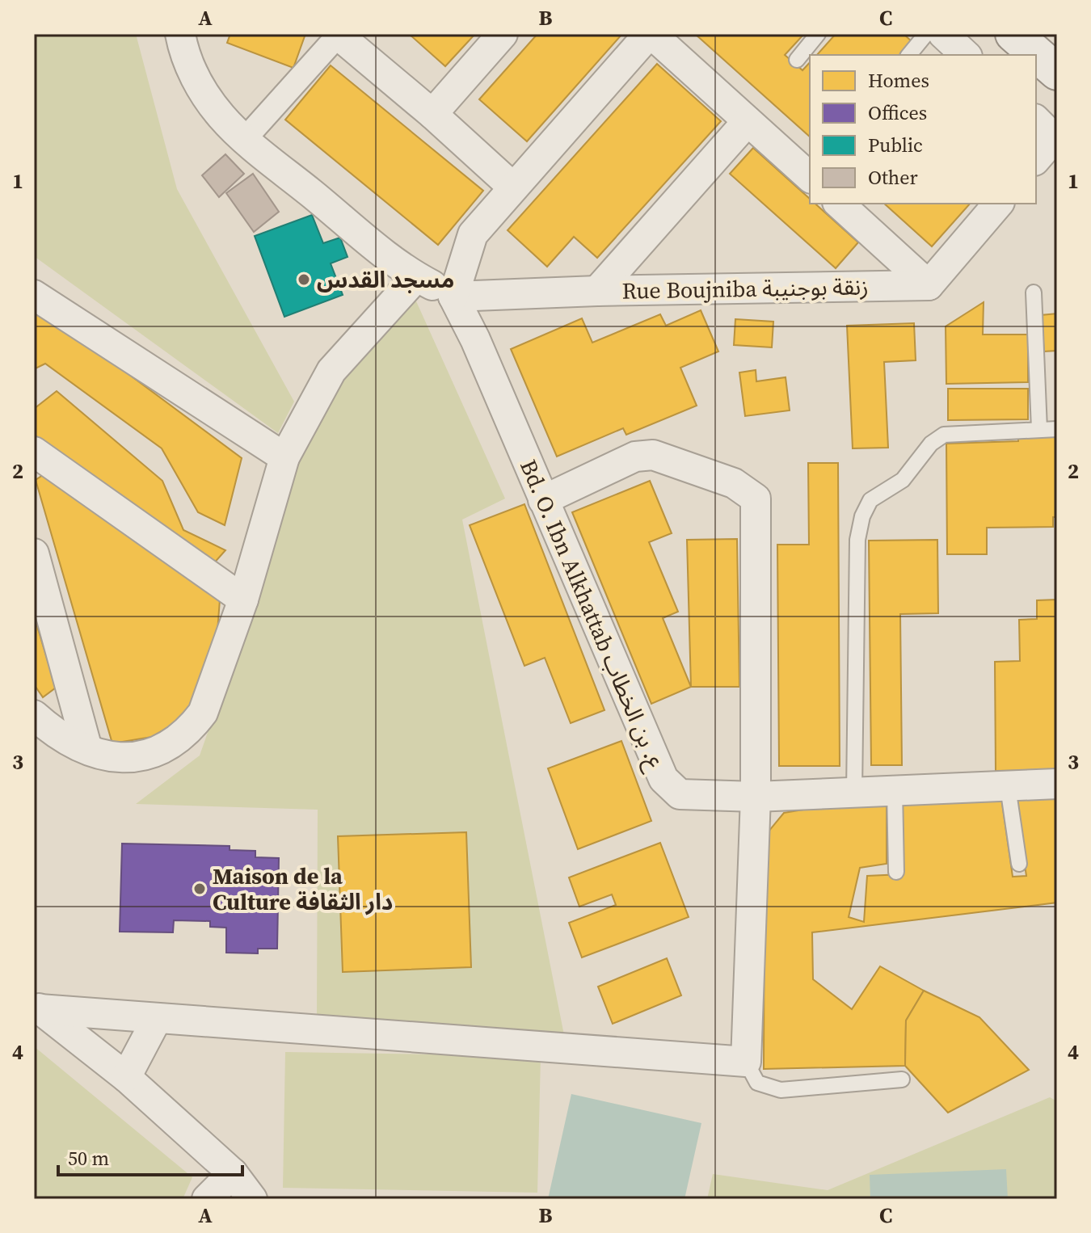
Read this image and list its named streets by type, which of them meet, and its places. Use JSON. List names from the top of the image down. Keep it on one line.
{"streets":{"street":["Rue Boujniba زنقة بوجنيبة","Bd. O. Ibn Alkhattab ع. بن الخطاب"]},"crossings":[["Rue Boujniba زنقة بوجنيبة","Bd. O. Ibn Alkhattab ع. بن الخطاب"]],"places":["مسجد القدس","Maison de la Culture دار الثقافة"],"legend":["Homes","Offices","Public","Other"],"scale_bar":"50 m","grid":{"columns":["A","B","C"],"rows":["1","2","3","4"]}}
